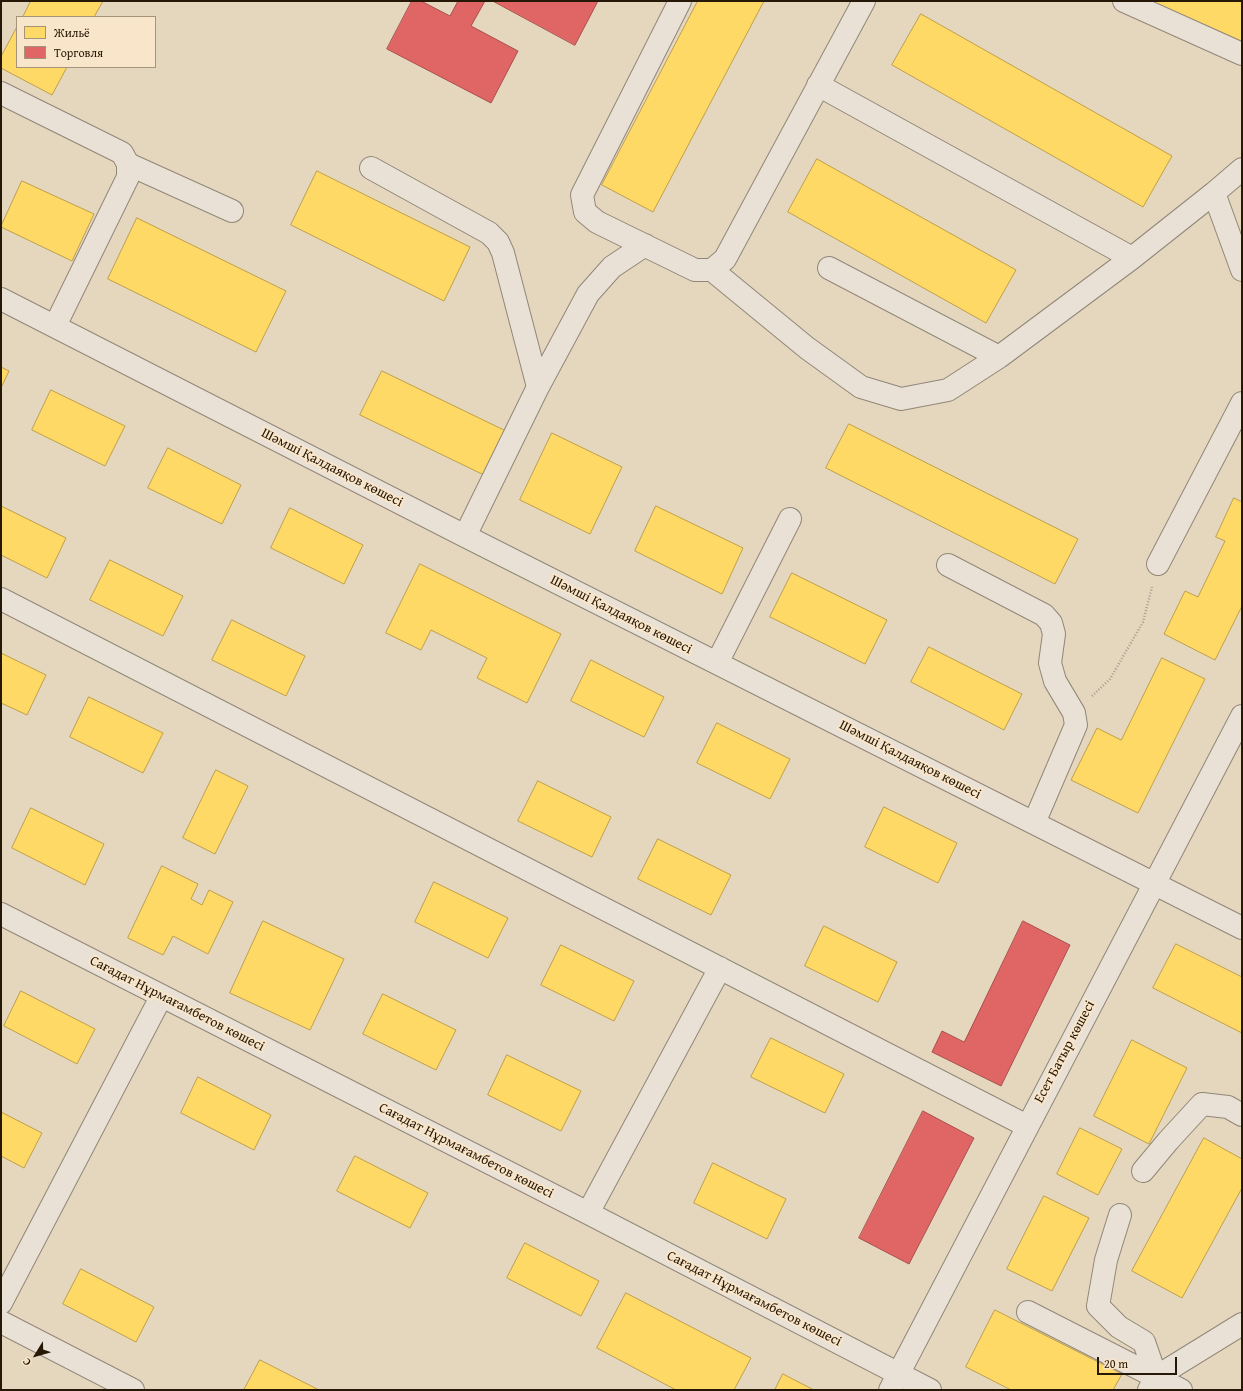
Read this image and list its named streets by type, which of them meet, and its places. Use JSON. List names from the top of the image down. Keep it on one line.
{"streets":{"street":["Шәмші Қалдаяқов көшесі","Сағадат Нұрмағамбетов көшесі","Есет Батыр көшесі"]},"crossings":[["Шәмші Қалдаяқов көшесі","Есет Батыр көшесі"],["Сағадат Нұрмағамбетов көшесі","Есет Батыр көшесі"]],"legend":["Жильё","Торговля"],"scale_bar":"20 m","north":"bottom left"}
